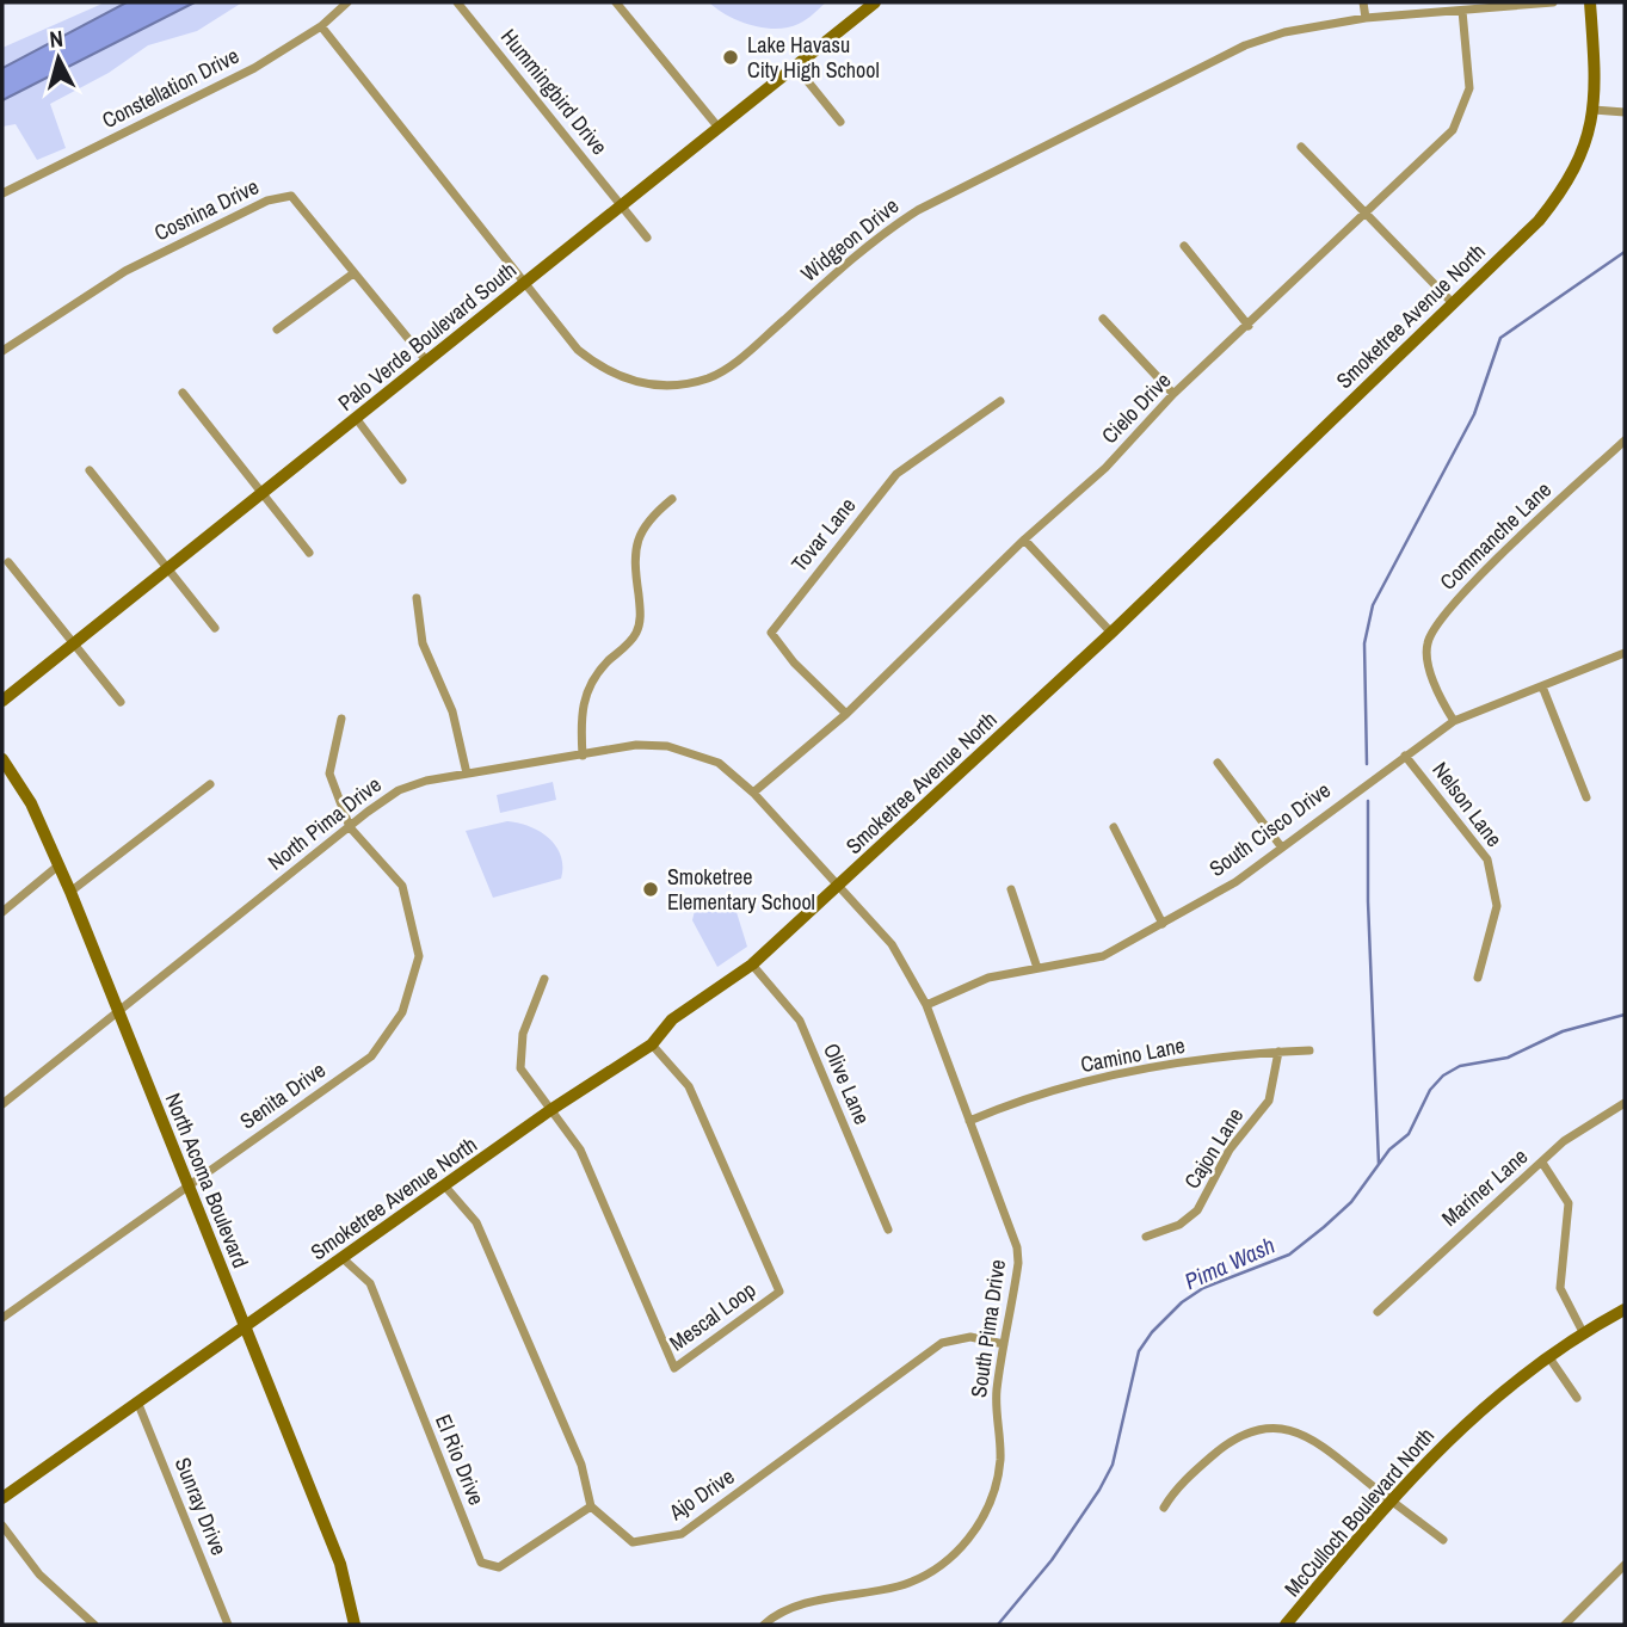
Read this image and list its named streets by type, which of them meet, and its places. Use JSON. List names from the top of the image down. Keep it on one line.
{"streets":{"main road":["Smoketree Avenue North","Palo Verde Boulevard South","North Acoma Boulevard","McCulloch Boulevard North"],"street":["Constellation Drive","Hummingbird Drive","Cosnina Drive","Widgeon Drive","Cielo Drive","Tovar Lane","Commanche Lane","Nelson Lane","North Pima Drive","South Cisco Drive","Camino Lane","Olive Lane","Senita Drive","Cajon Lane","Mariner Lane","Mescal Loop","South Pima Drive","El Rio Drive","Ajo Drive","Sunray Drive"]},"crossings":[["Constellation Drive","Widgeon Drive"],["Hummingbird Drive","Palo Verde Boulevard South"],["Cosnina Drive","Palo Verde Boulevard South"],["Widgeon Drive","Palo Verde Boulevard South"],["Widgeon Drive","Cielo Drive"],["Smoketree Avenue North","North Pima Drive"],["Smoketree Avenue North","Olive Lane"],["Smoketree Avenue North","North Acoma Boulevard"],["Smoketree Avenue North","Mescal Loop"],["Smoketree Avenue North","South Pima Drive"],["Smoketree Avenue North","El Rio Drive"],["Smoketree Avenue North","Sunray Drive"],["Cielo Drive","Tovar Lane"],["Cielo Drive","North Pima Drive"],["Commanche Lane","South Cisco Drive"],["Nelson Lane","South Cisco Drive"],["North Pima Drive","Senita Drive"],["North Pima Drive","North Acoma Boulevard"],["North Pima Drive","South Pima Drive"],["South Cisco Drive","South Pima Drive"],["Camino Lane","Cajon Lane"],["Camino Lane","South Pima Drive"],["Senita Drive","North Acoma Boulevard"],["South Pima Drive","Ajo Drive"],["El Rio Drive","Ajo Drive"]],"water":["Pima Wash"],"places":["Lake Havasu City High School","Smoketree Elementary School"],"north":"top"}
